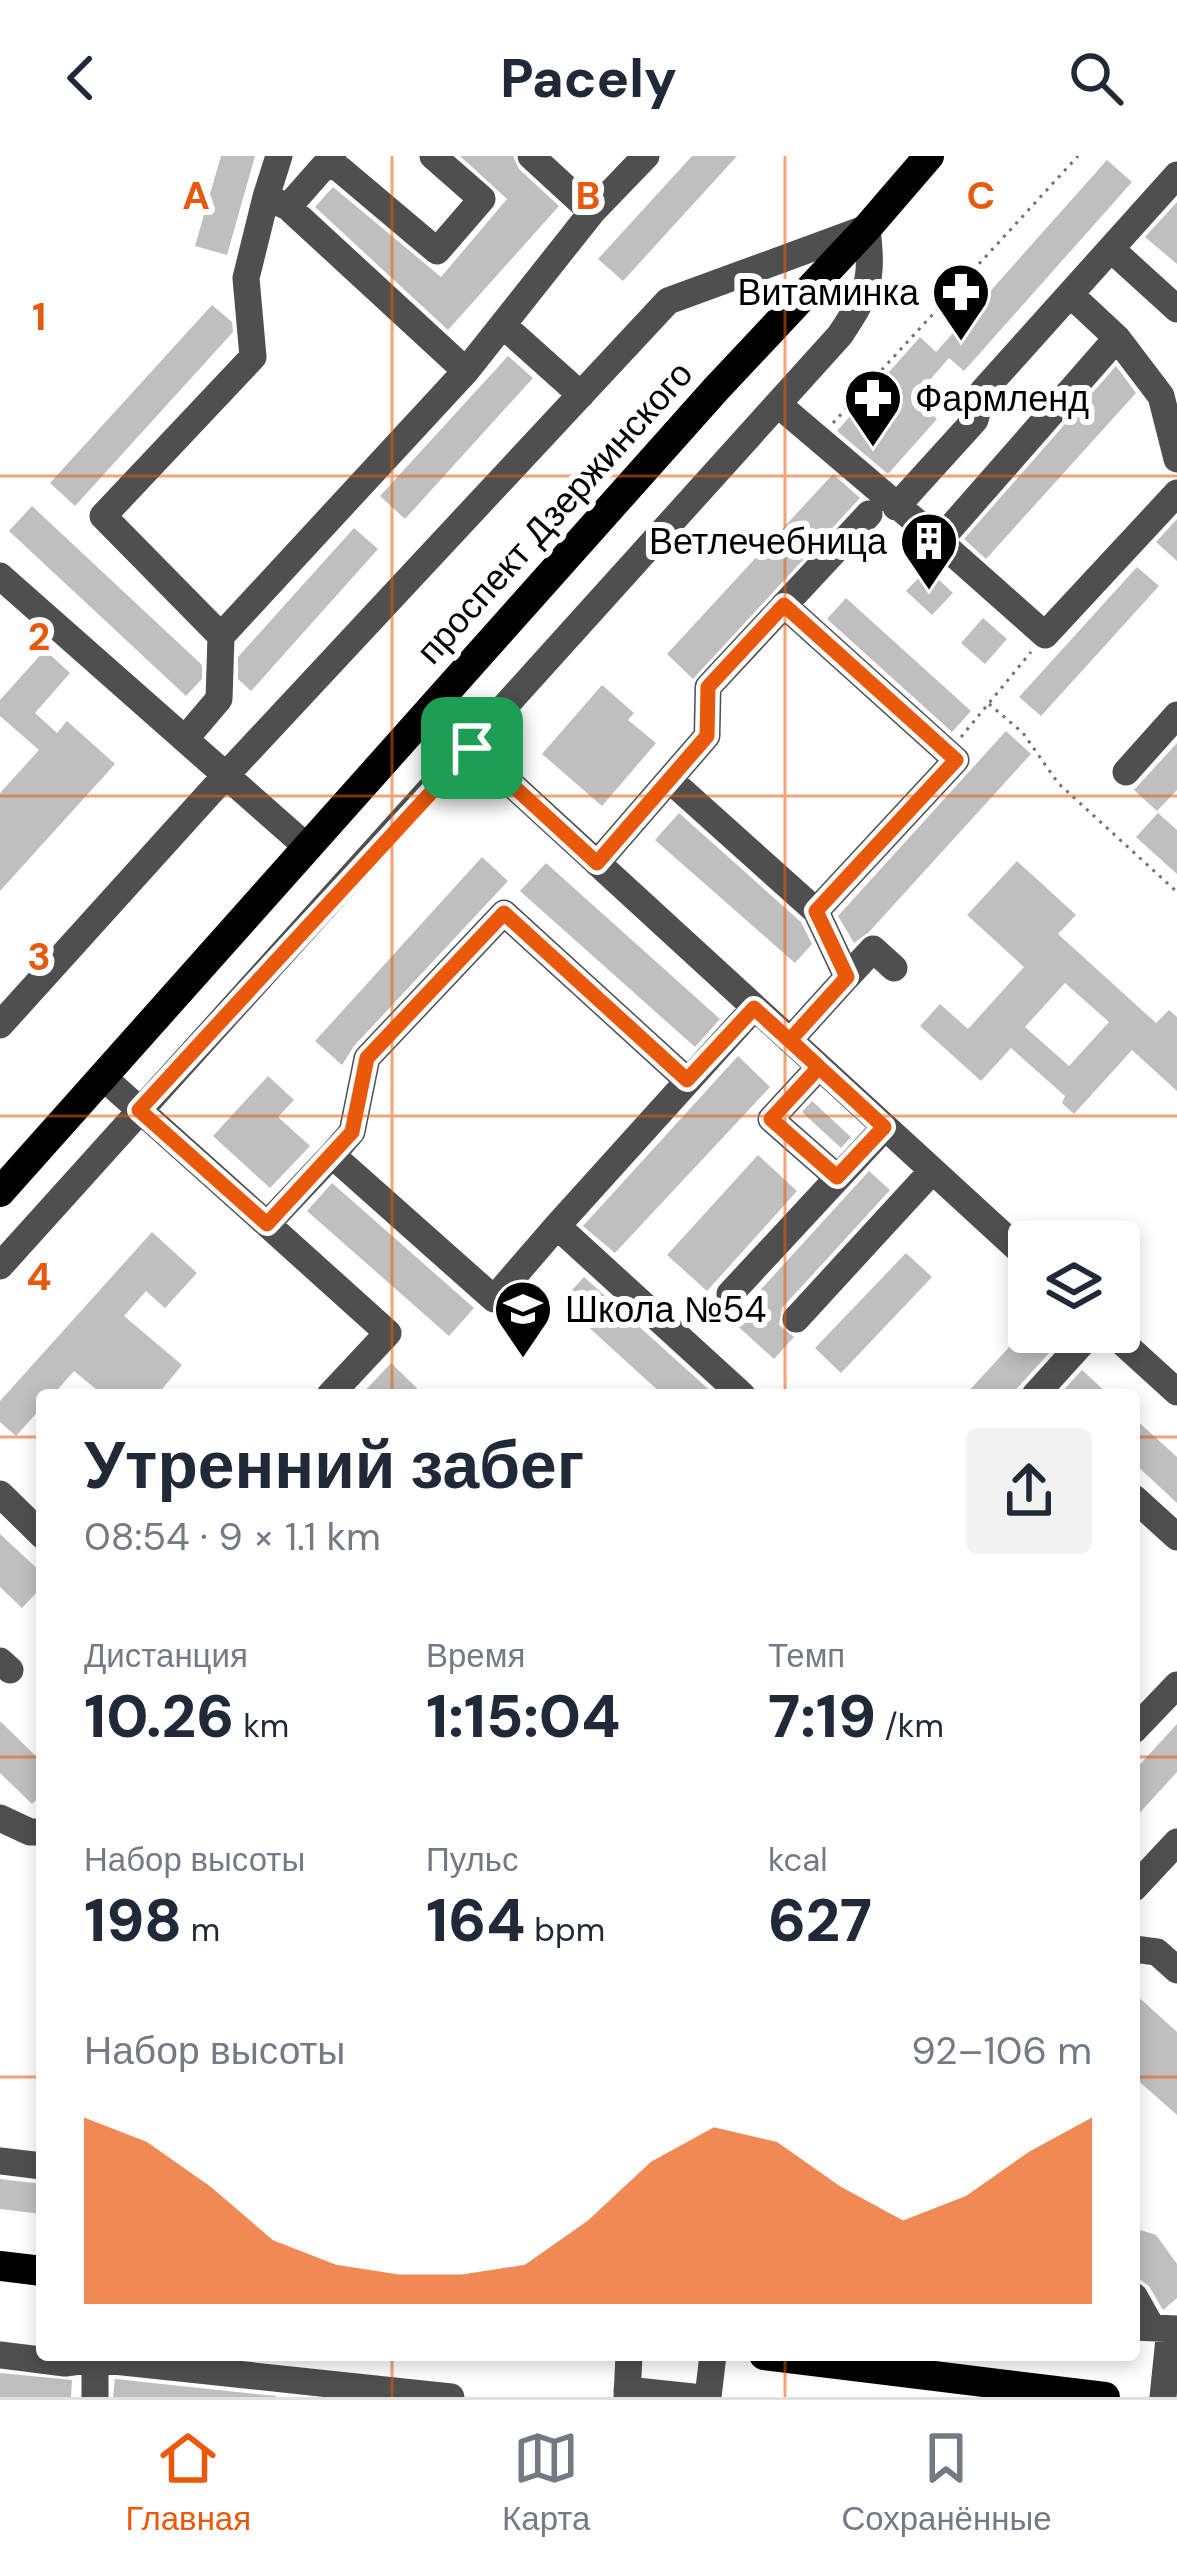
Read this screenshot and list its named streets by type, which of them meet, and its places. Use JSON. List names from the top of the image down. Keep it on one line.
{"streets":{"main road":["проспект Дзержинского"]},"places":{"pharmacy":["Витаминка","Фармленд"],"building":["Ветлечебница"],"school or university":["Школа №54"]},"page":{"header":"Pacely","heading":["Утренний забег","08:54 · 9 × 1.1 km"],"stats":[["Дистанция","10.26 km"],["Время","1:15:04"],["Темп","7:19 /km"],["Набор высоты","198 m"],["Пульс","164 bpm"],["kcal","627"]],"chart":["Набор высоты","92–106 m"],"tabs":["Главная","Карта","Сохранённые"]},"grid":{"columns":["A","B","C"],"rows":["1","2","3","4"]}}
